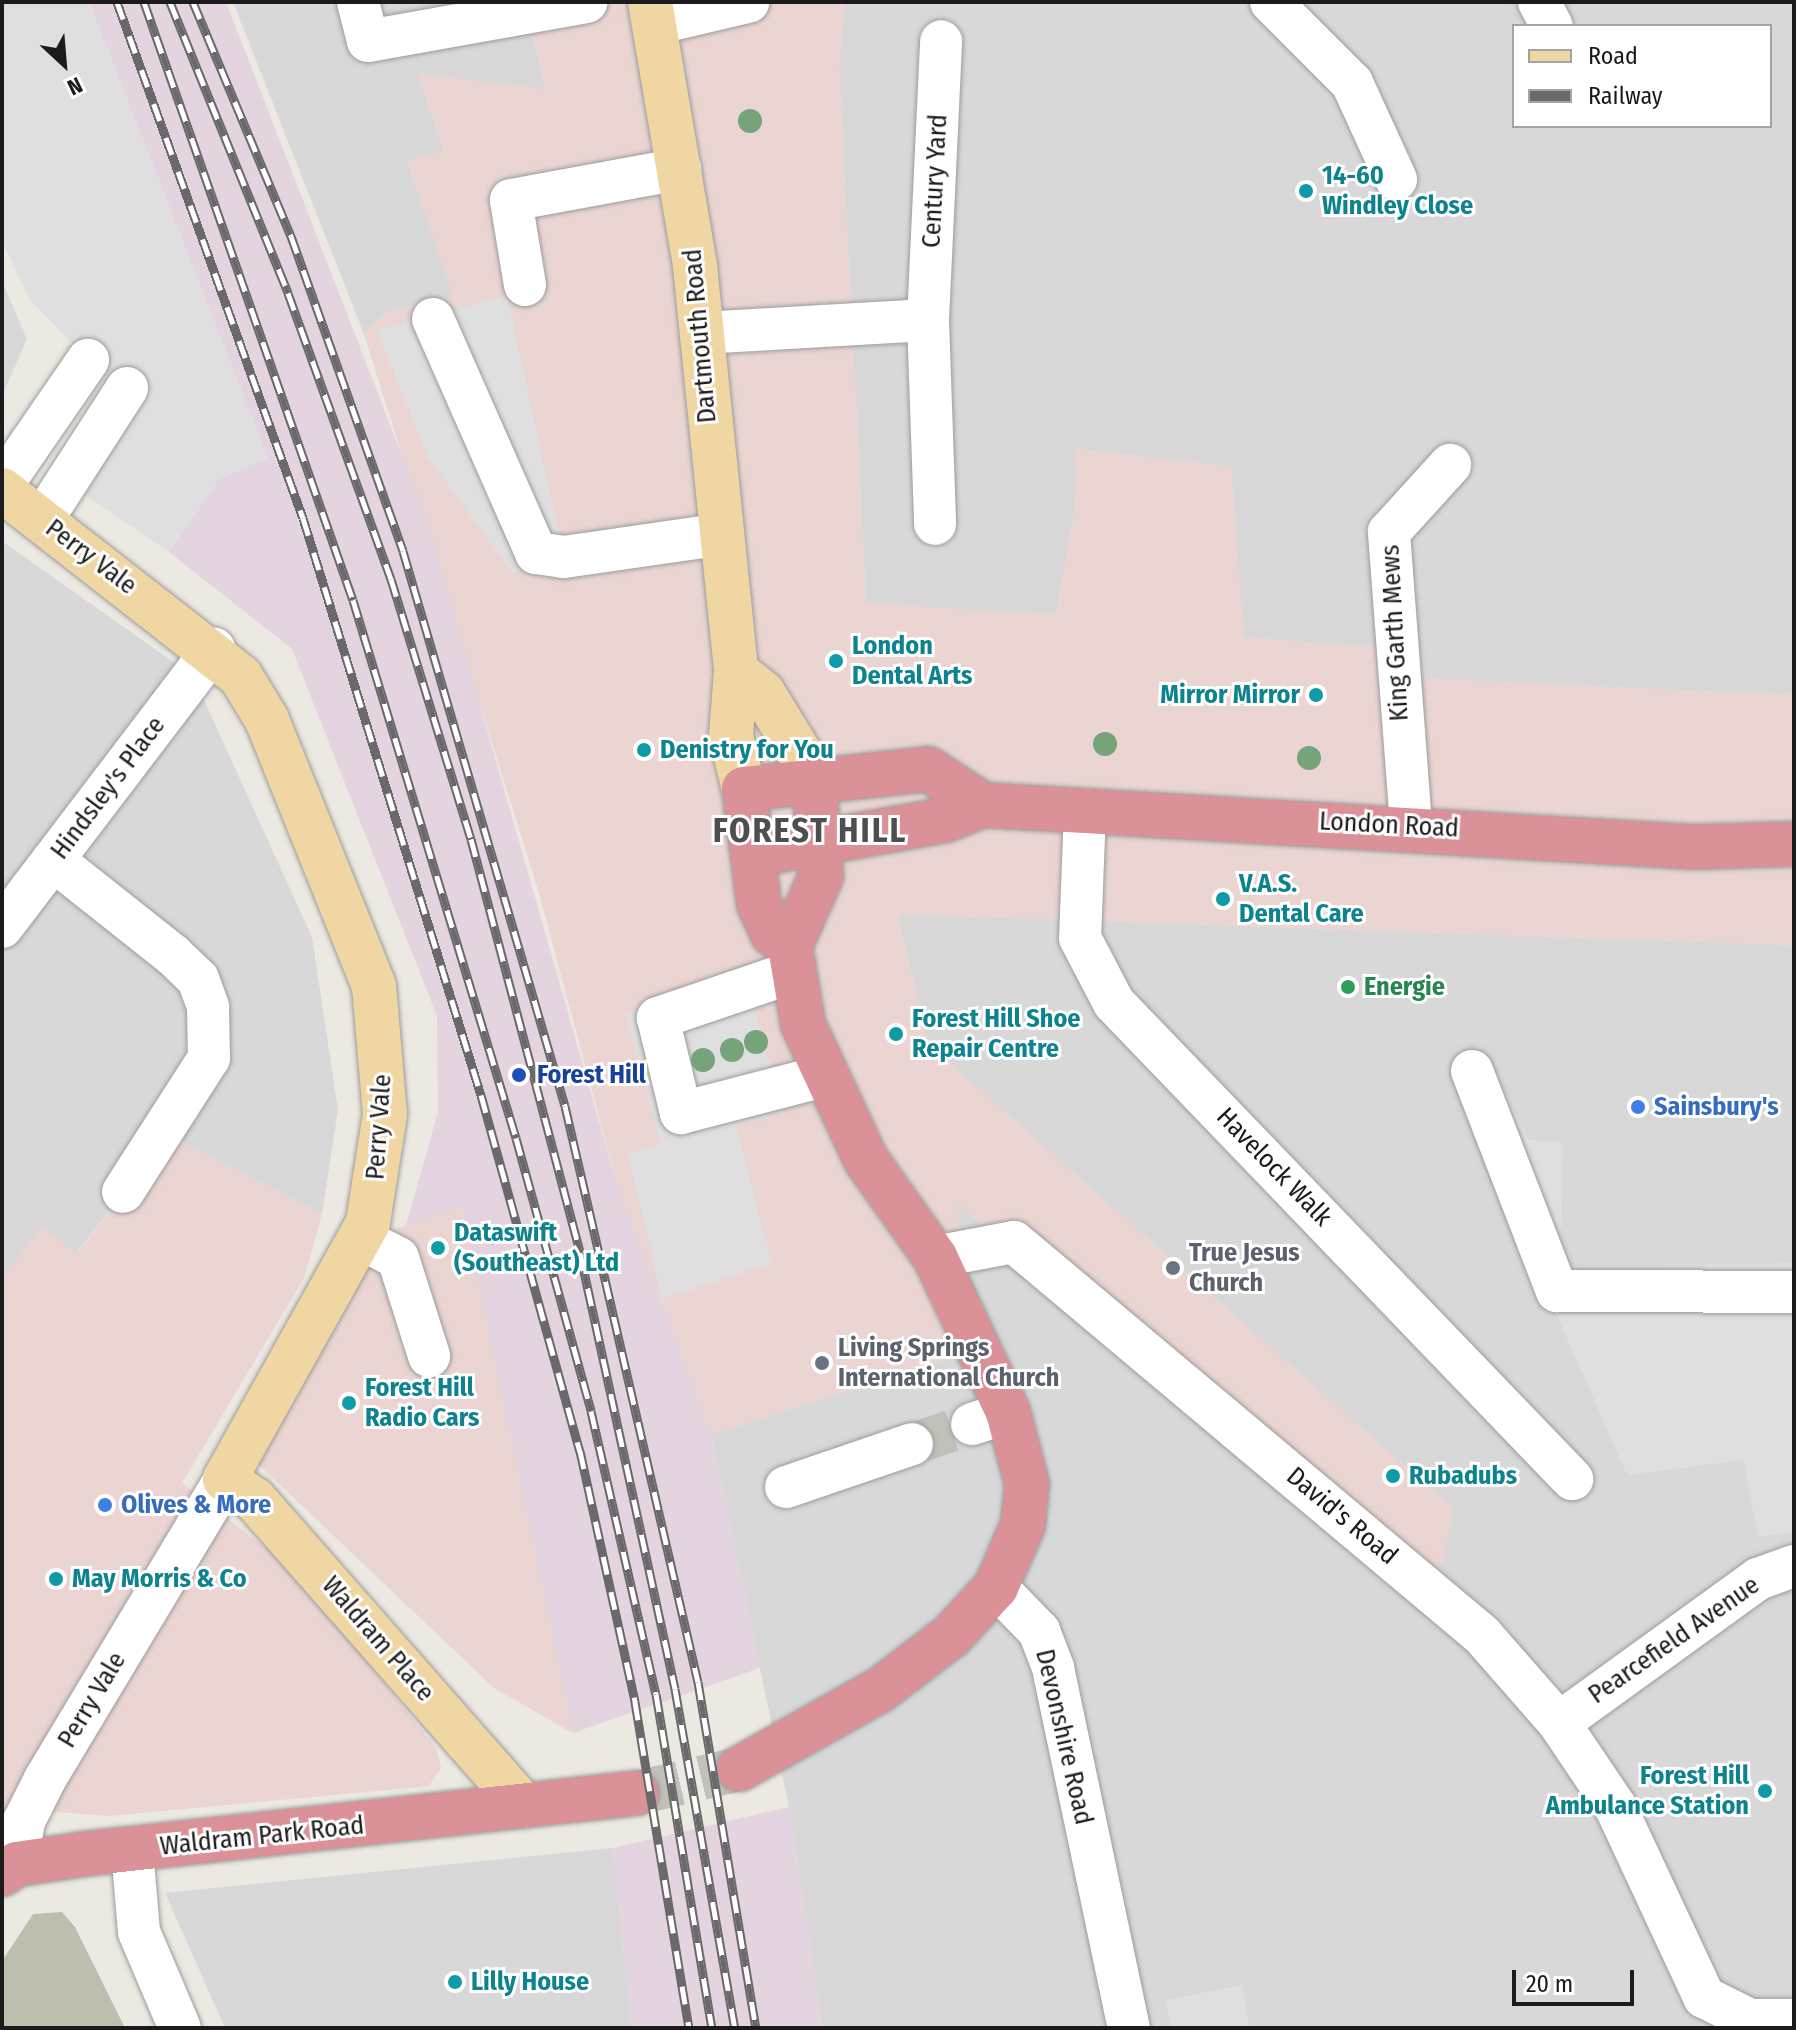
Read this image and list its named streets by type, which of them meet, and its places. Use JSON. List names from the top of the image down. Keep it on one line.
{"streets":{"highway":["London Road","Waldram Park Road"],"main road":["Dartmouth Road","Perry Vale","Waldram Place"],"street":["Century Yard","King Garth Mews","Hindsley's Place","Havelock Walk","David's Road","Pearcefield Avenue","Devonshire Road"]},"crossings":[["Perry Vale","Hindsley's Place"],["Perry Vale","Waldram Place"],["Perry Vale","Waldram Park Road"],["King Garth Mews","London Road"],["London Road","Havelock Walk"],["David's Road","Pearcefield Avenue"],["Waldram Place","Waldram Park Road"]],"districts":["FOREST HILL"],"places":["14-60 Windley Close","London Dental Arts","Mirror Mirror","Denistry for You","V.A.S. Dental Care","Energie","Forest Hill Shoe Repair Centre","Forest Hill","Sainsbury's","Dataswift (Southeast) Ltd","True Jesus Church","Living Springs International Church","Forest Hill Radio Cars","Rubadubs","Olives & More","May Morris & Co","Forest Hill Ambulance Station","Lilly House"],"legend":["Road","Railway"],"scale_bar":"20 m","north":"bottom right"}
